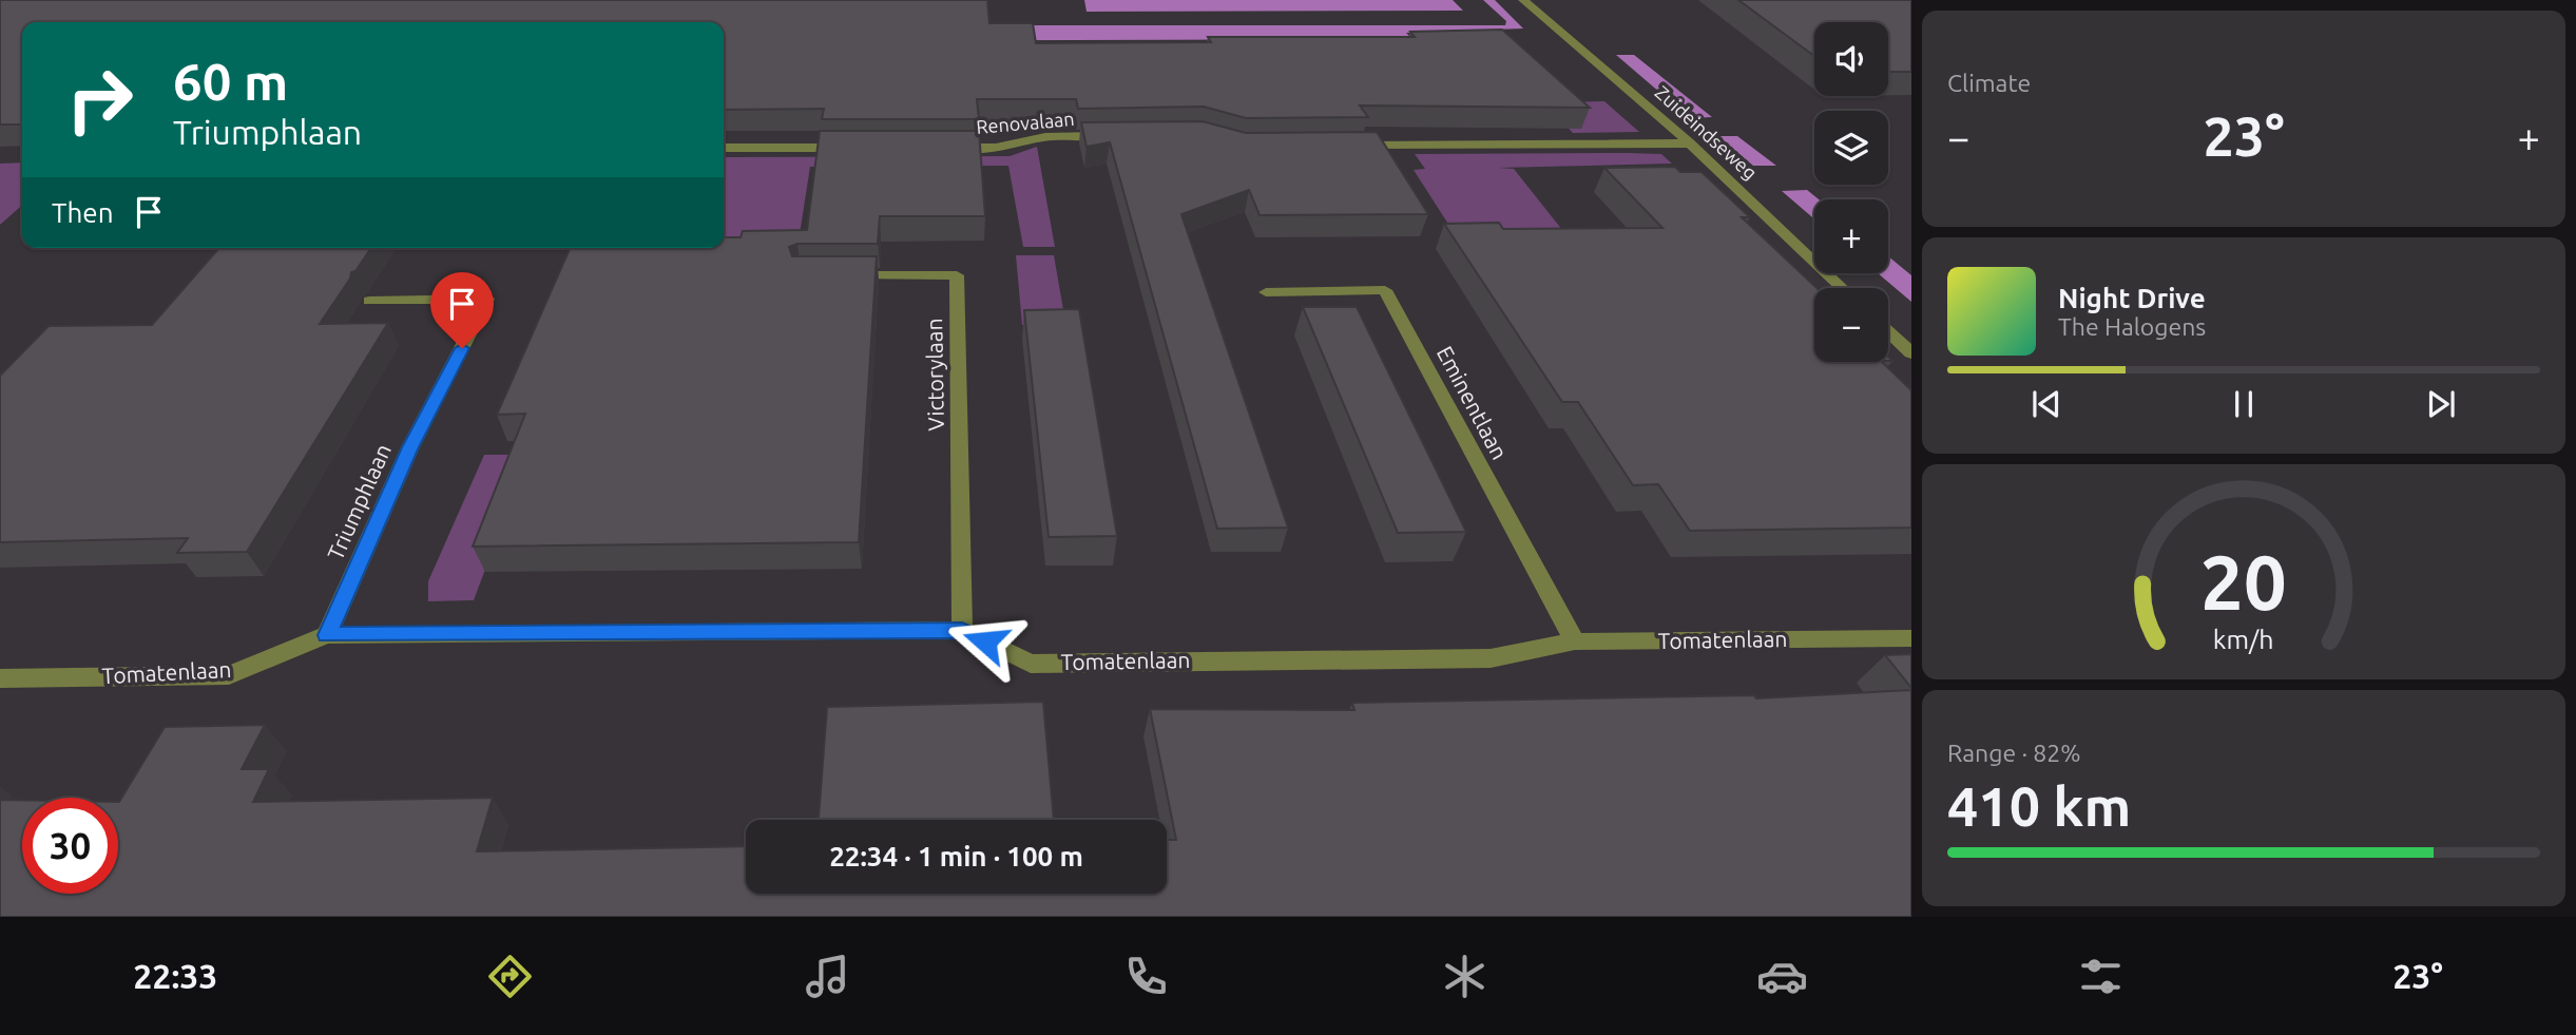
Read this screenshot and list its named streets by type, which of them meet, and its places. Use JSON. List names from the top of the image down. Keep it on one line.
{"streets":{"street":["Renovalaan","Zuideindseweg","Victorylaan","Eminentlaan","Triumphlaan","Tomatenlaan"]},"crossings":[["Victorylaan","Tomatenlaan"],["Eminentlaan","Tomatenlaan"],["Triumphlaan","Tomatenlaan"]],"page":{"tile":["Climate",["Range · 82%","410 km"]],"map_buttons":["+","−"],"turn":["60 m","Triumphlaan"],"heat":["−","23°","+"],"then":"Then","song":["Night Drive","The Halogens"],"limit":"30","trip":"22:34 · 1 min · 100 m","tabs":["22:33","23°"],"gauge":["20","km/h"]}}
